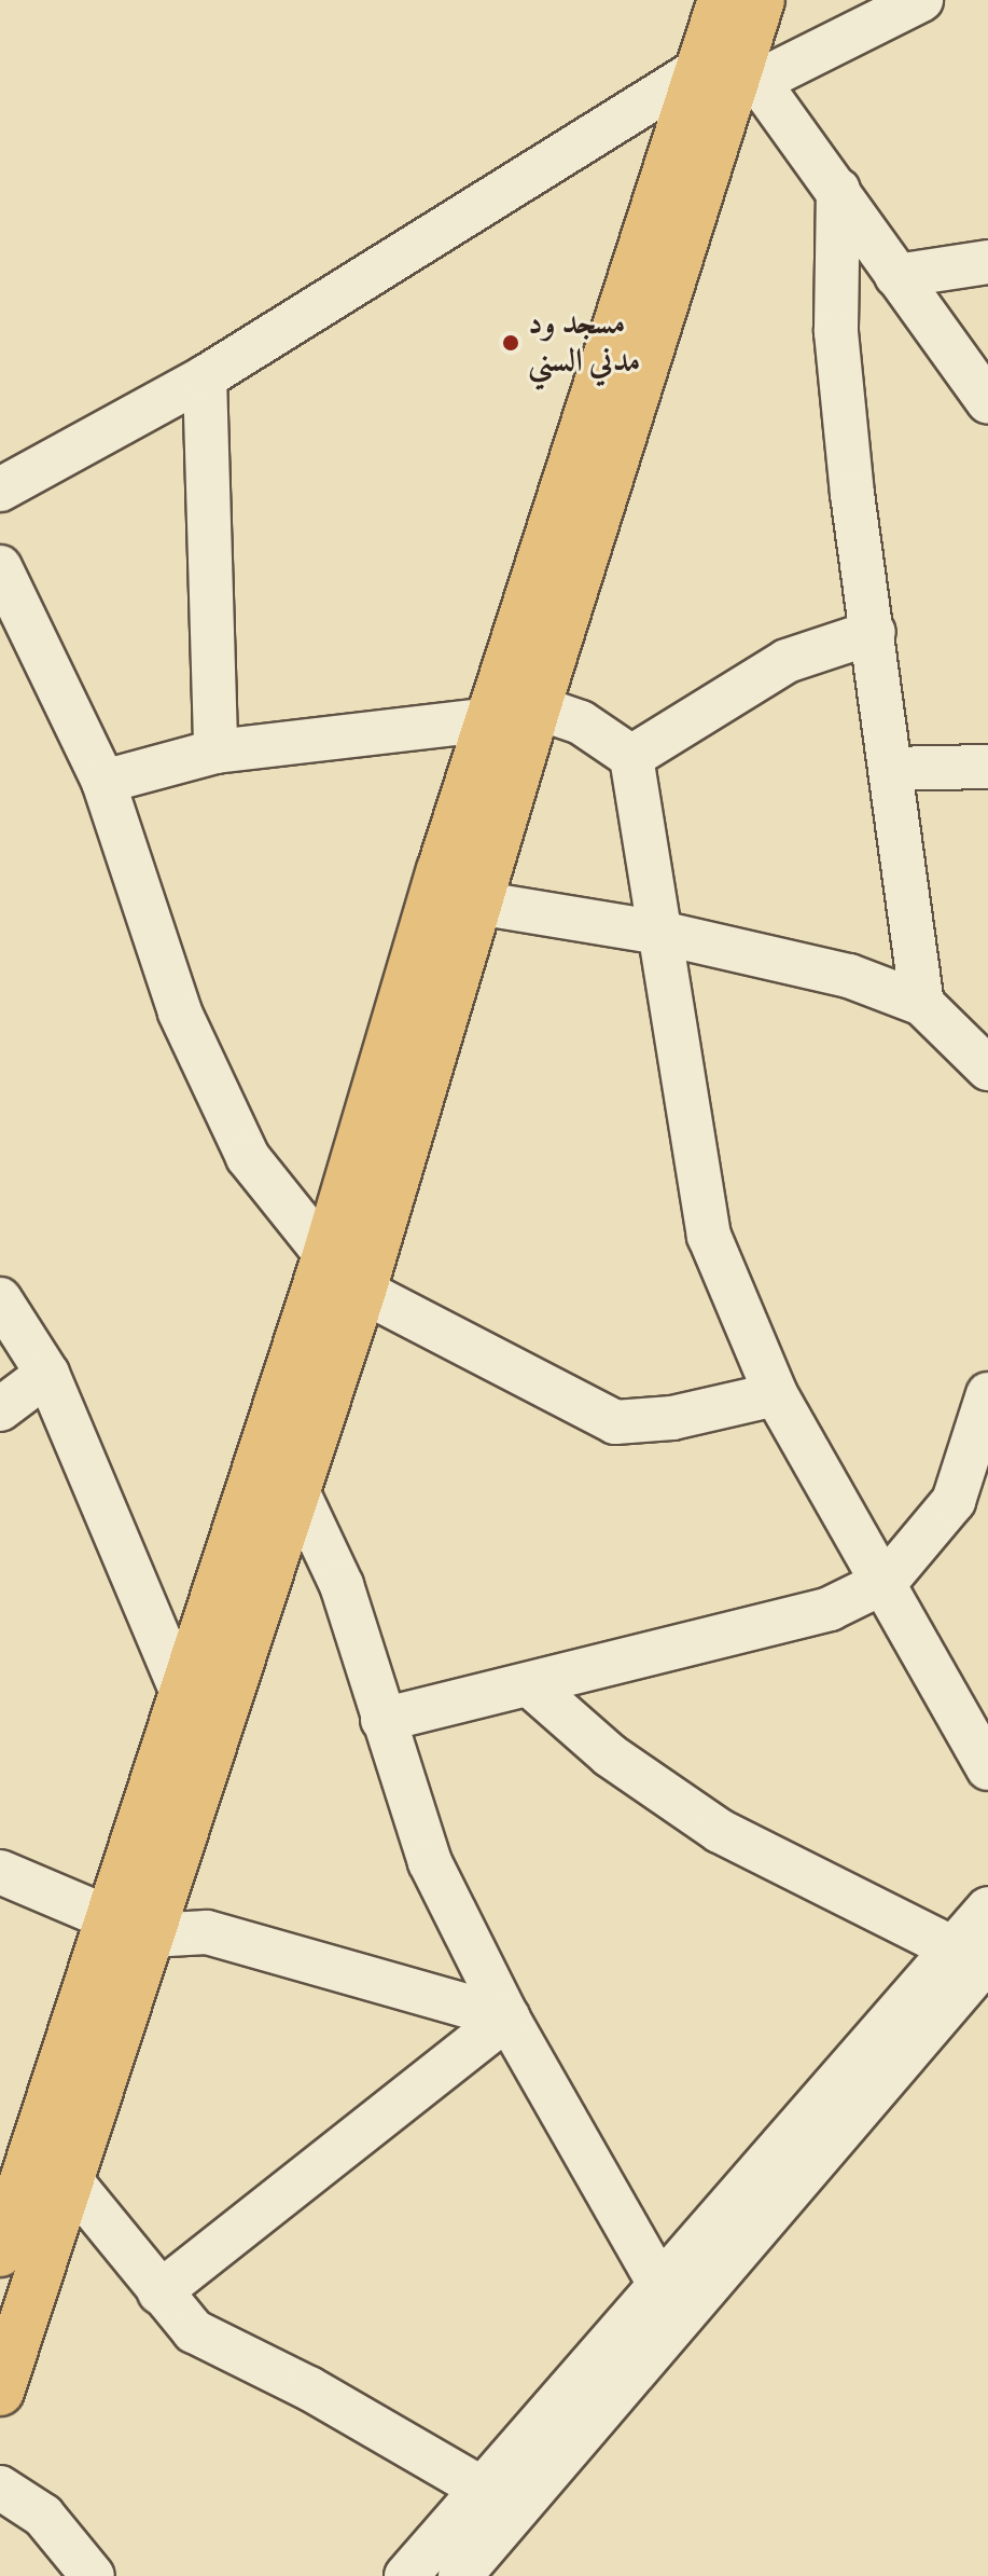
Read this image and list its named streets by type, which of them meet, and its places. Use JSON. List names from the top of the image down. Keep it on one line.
{"places":["مسجد ود مدني السني"]}
